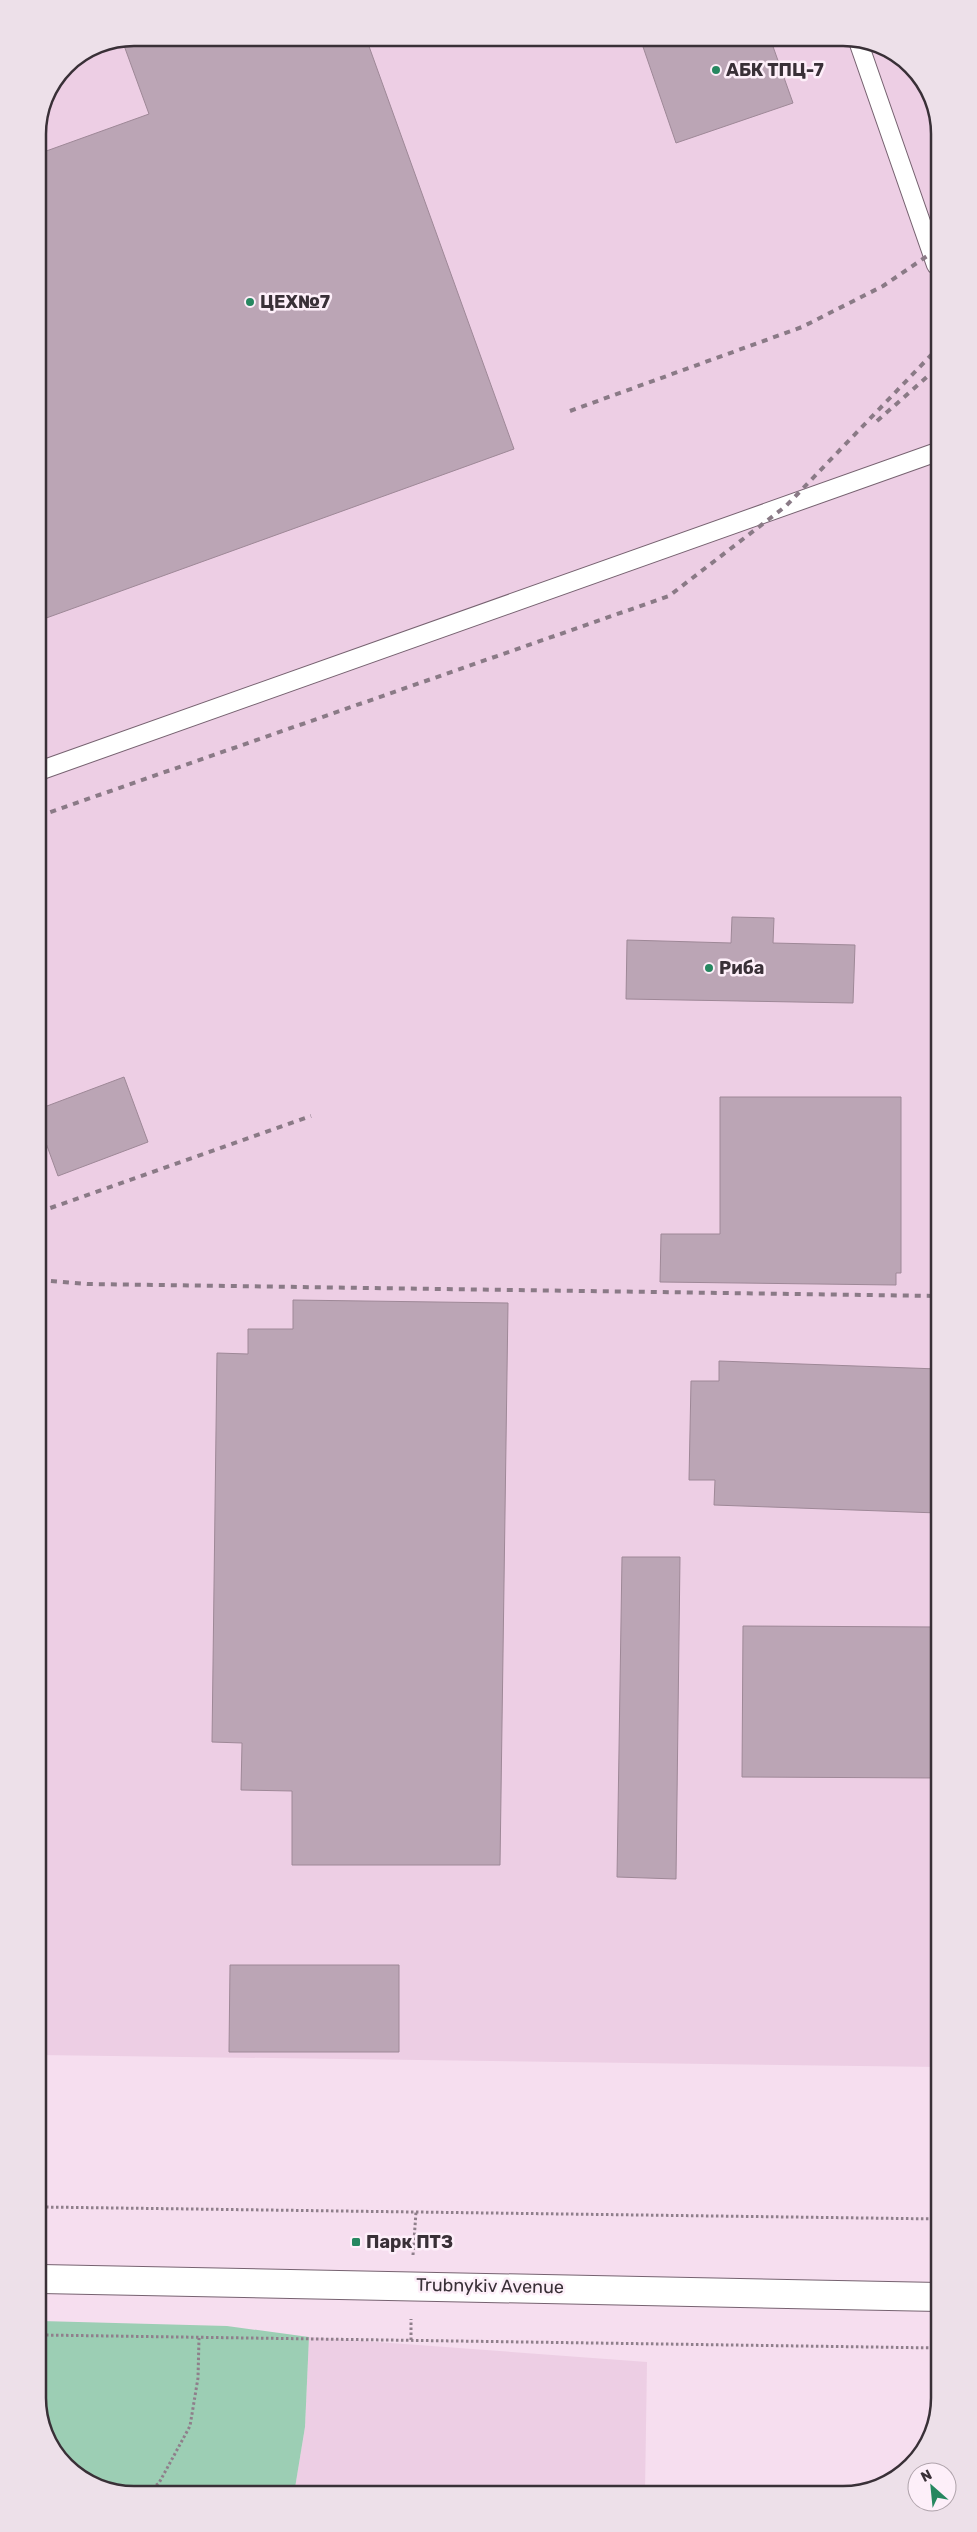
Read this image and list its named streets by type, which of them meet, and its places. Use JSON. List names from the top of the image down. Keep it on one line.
{"streets":{"main road":["Trubnykiv Avenue"]},"places":{"other":["АБК ТПЦ-7","ЦЕХ№7","Риба"],"transit":["Парк ПТЗ"]},"north":"top left"}
